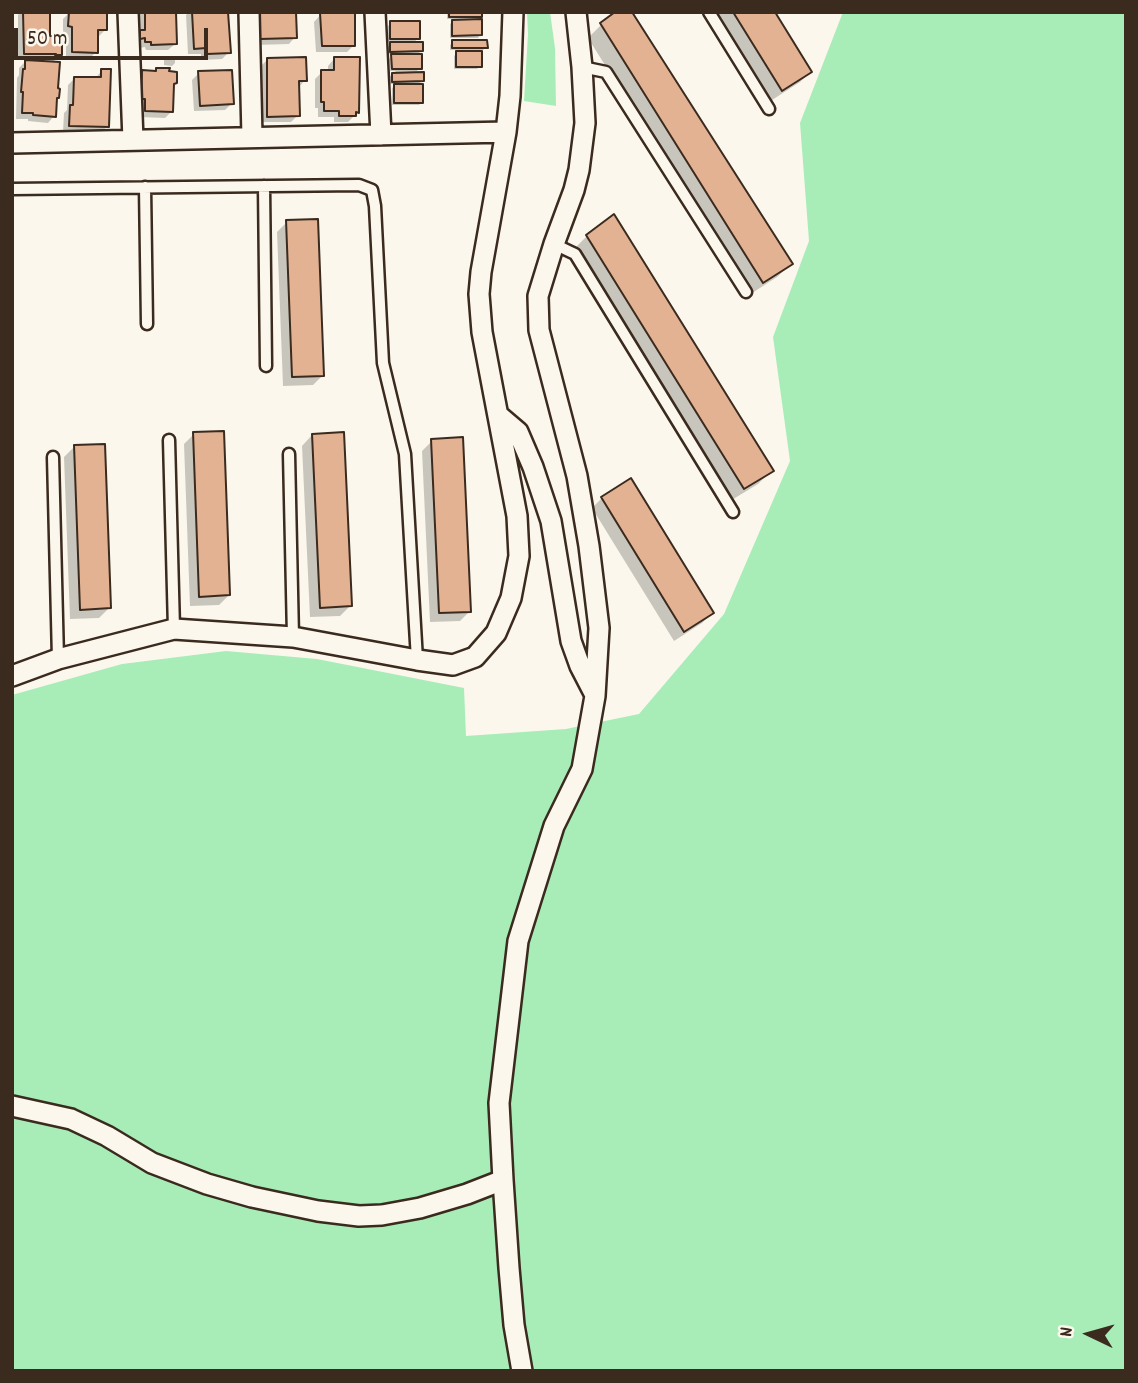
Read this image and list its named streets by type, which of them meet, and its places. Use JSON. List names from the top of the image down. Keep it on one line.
{"scale_bar":"50 m","north":"left"}
